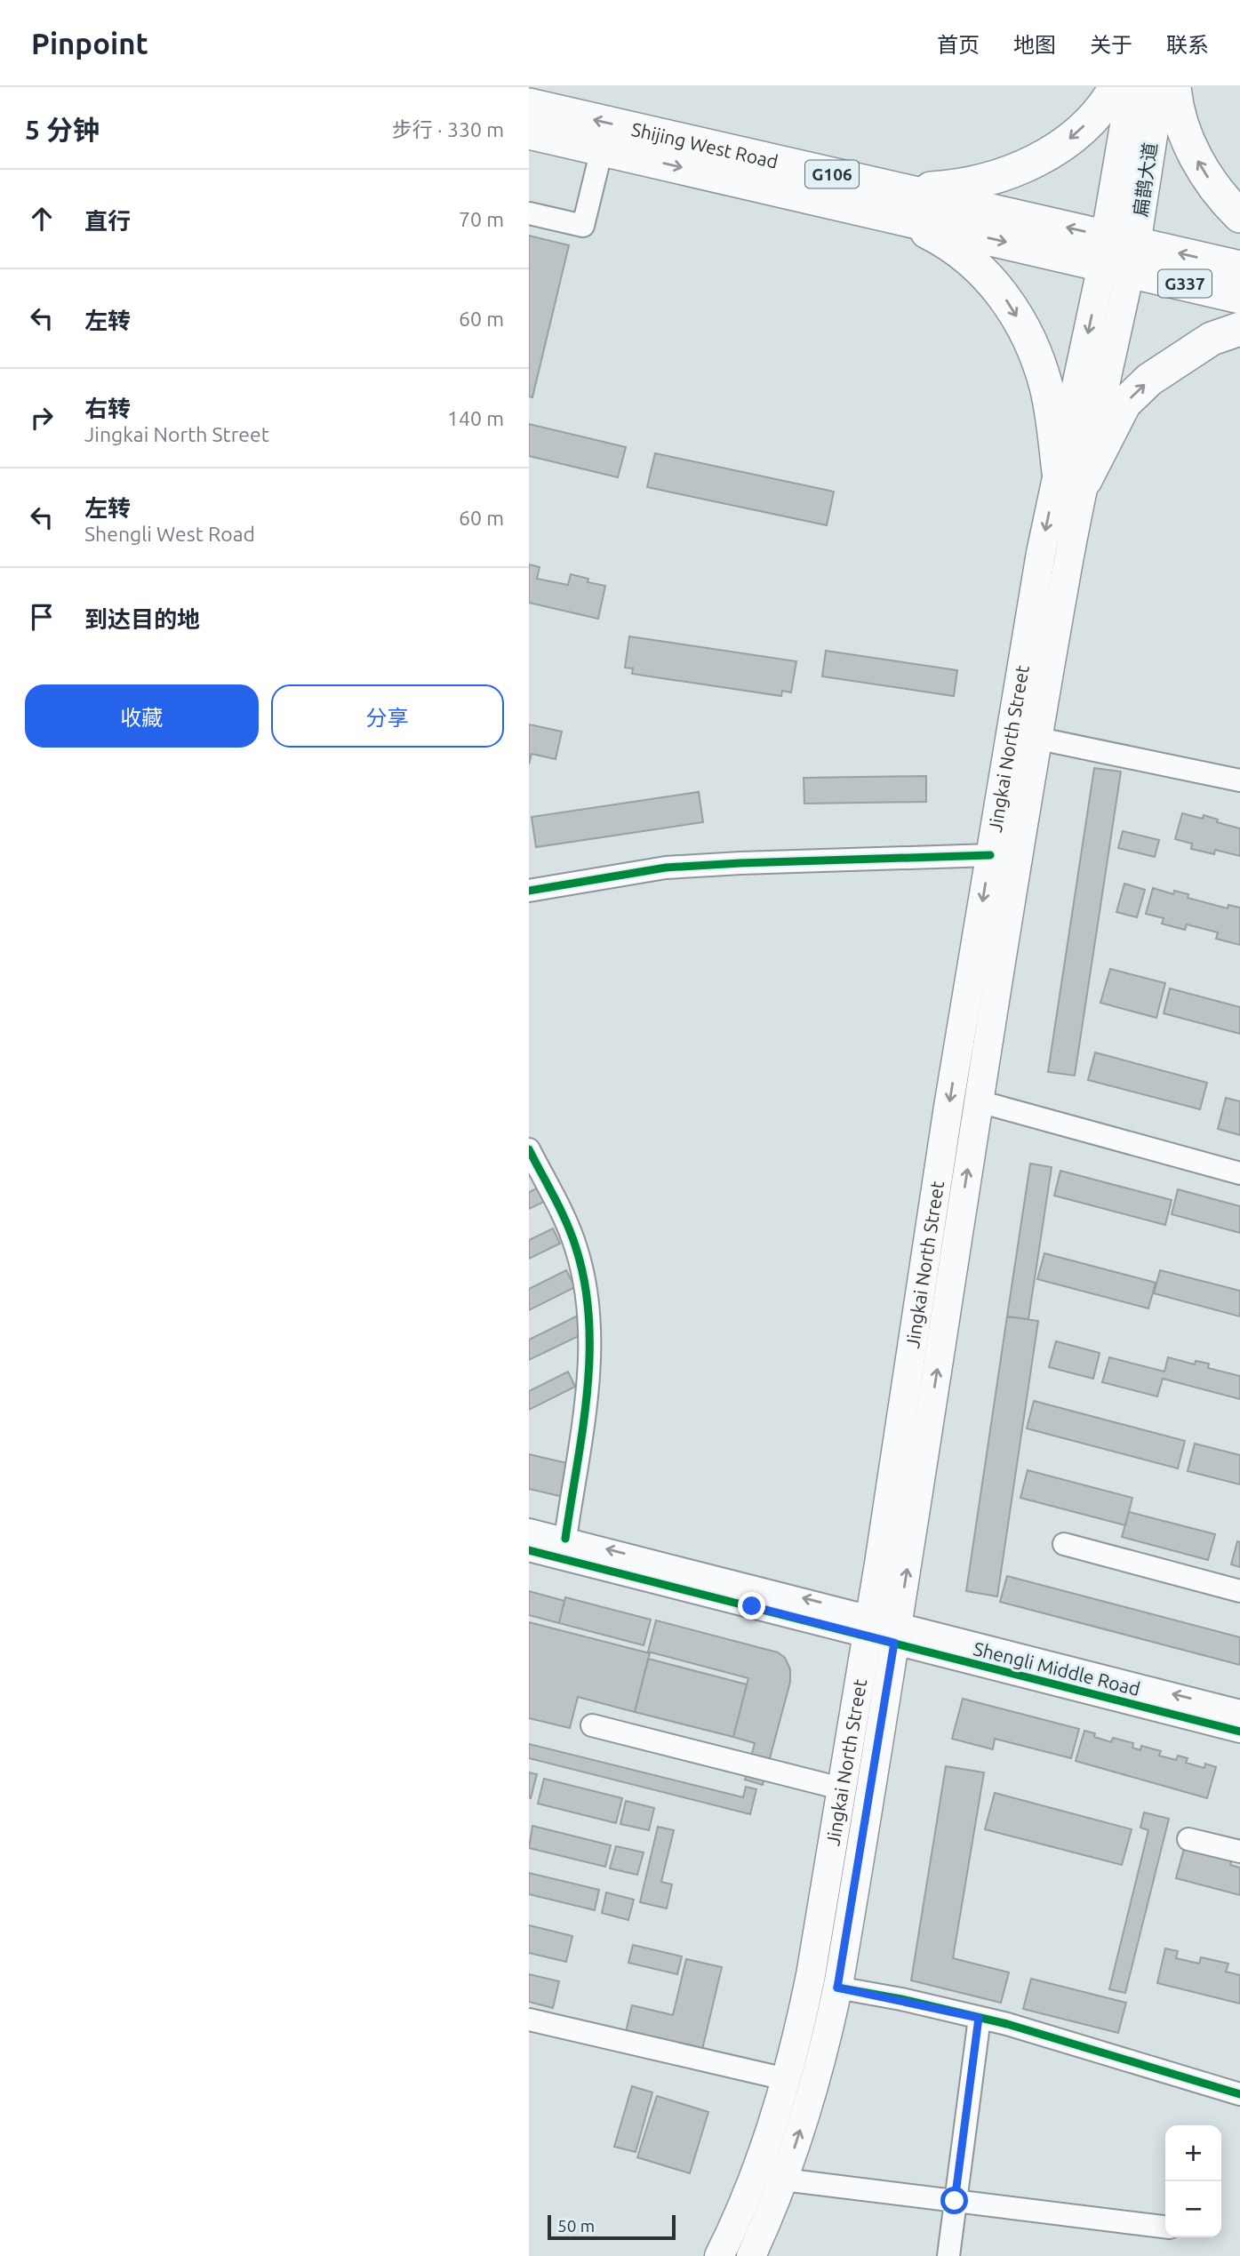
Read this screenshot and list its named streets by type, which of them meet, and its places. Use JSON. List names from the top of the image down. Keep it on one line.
{"streets":{"highway":["Shijing West Road","G106","扁鹊大道","G337"],"main road":["Jingkai North Street"],"street":["Shengli Middle Road"]},"crossings":[["Shijing West Road","扁鹊大道"],["Shijing West Road","G337"],["Shijing West Road","Jingkai North Street"],["扁鹊大道","G337"],["扁鹊大道","Jingkai North Street"],["G337","Jingkai North Street"],["Jingkai North Street","Shengli Middle Road"]],"scale_bar":"50 m","page":{"header":"Pinpoint","nav":["首页","地图","关于","联系"],"heading":["5 分钟","步行 · 330 m"],"list":[["直行","70 m"],["左转","60 m"],["右转","Jingkai North Street","140 m"],["左转","Shengli West Road","60 m"],"到达目的地"],"buttons":["收藏","分享"],"map_buttons":["+","−"],"scale":"50 m"}}
